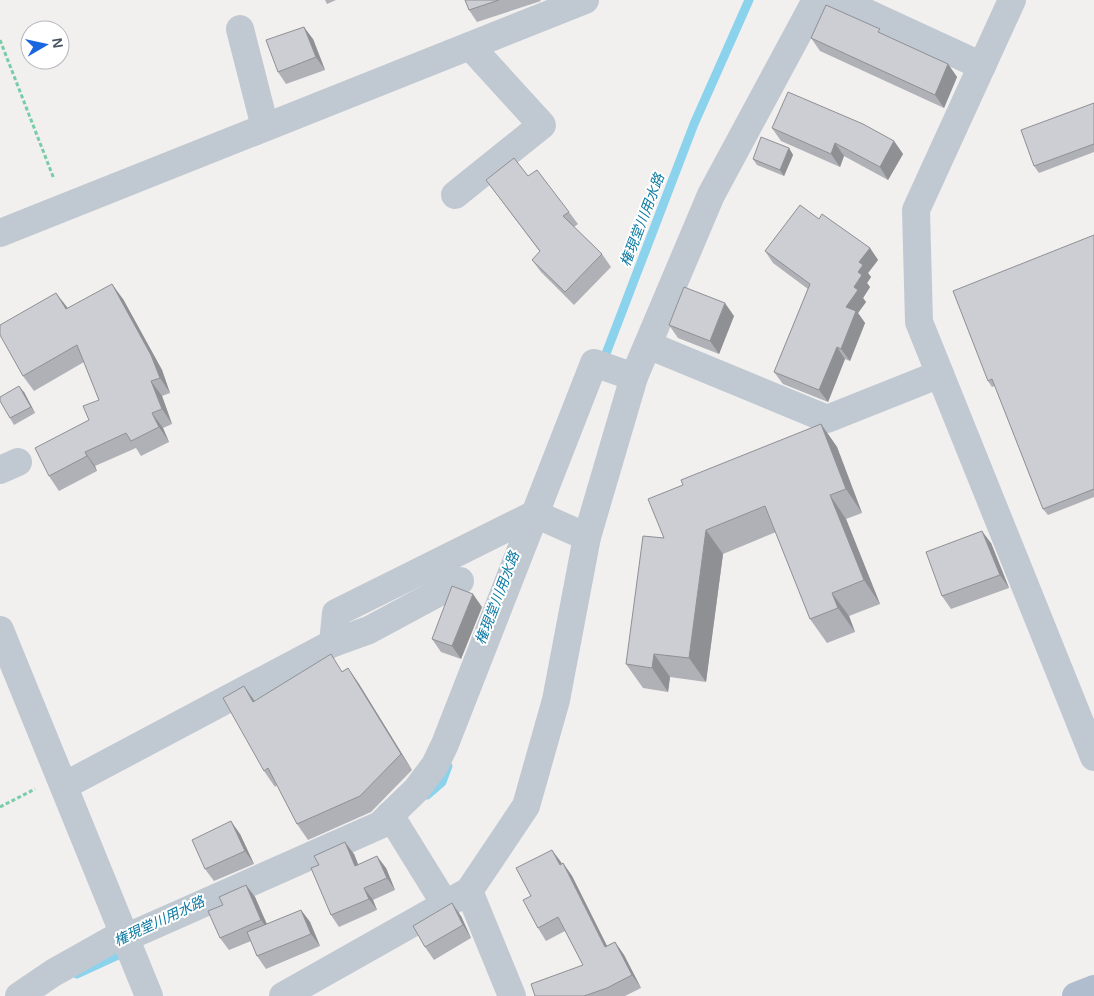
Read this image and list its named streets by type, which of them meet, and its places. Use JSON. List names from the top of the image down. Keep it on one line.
{"water":["権現堂川用水路"],"north":"right"}
